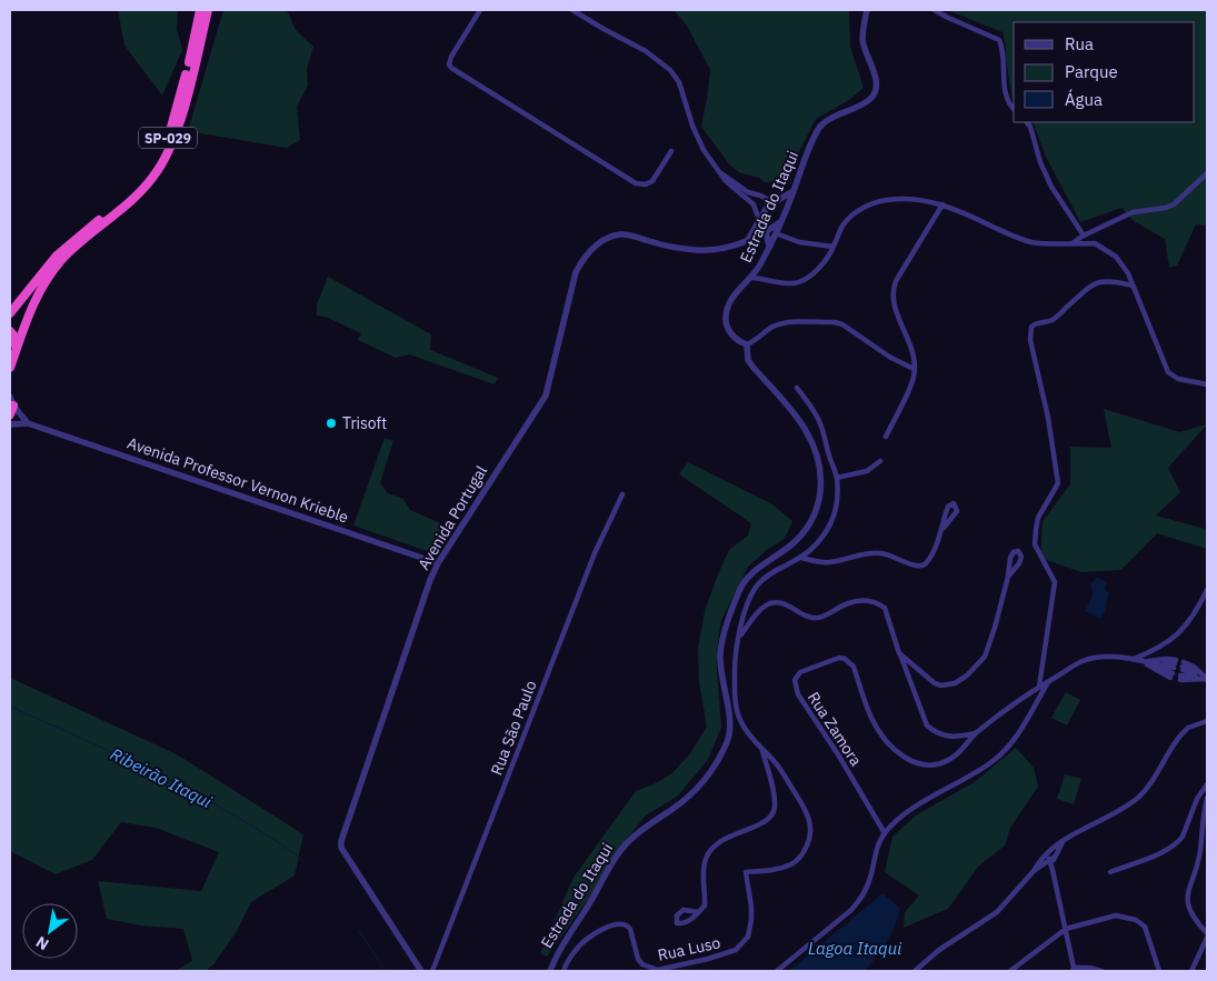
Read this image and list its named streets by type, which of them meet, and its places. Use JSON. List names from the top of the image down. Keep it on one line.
{"streets":{"highway":["SP-029"],"street":["Estrada do Itaqui","Avenida Professor Vernon Krieble","Avenida Portugal","Rua São Paulo","Rua Zamora","Rua Luso"]},"crossings":[["Estrada do Itaqui","Avenida Portugal"],["Avenida Professor Vernon Krieble","Avenida Portugal"]],"water":["Ribeirão Itaqui","Lagoa Itaqui"],"places":["Trisoft"],"legend":["Rua","Parque","Água"],"north":"bottom left"}
